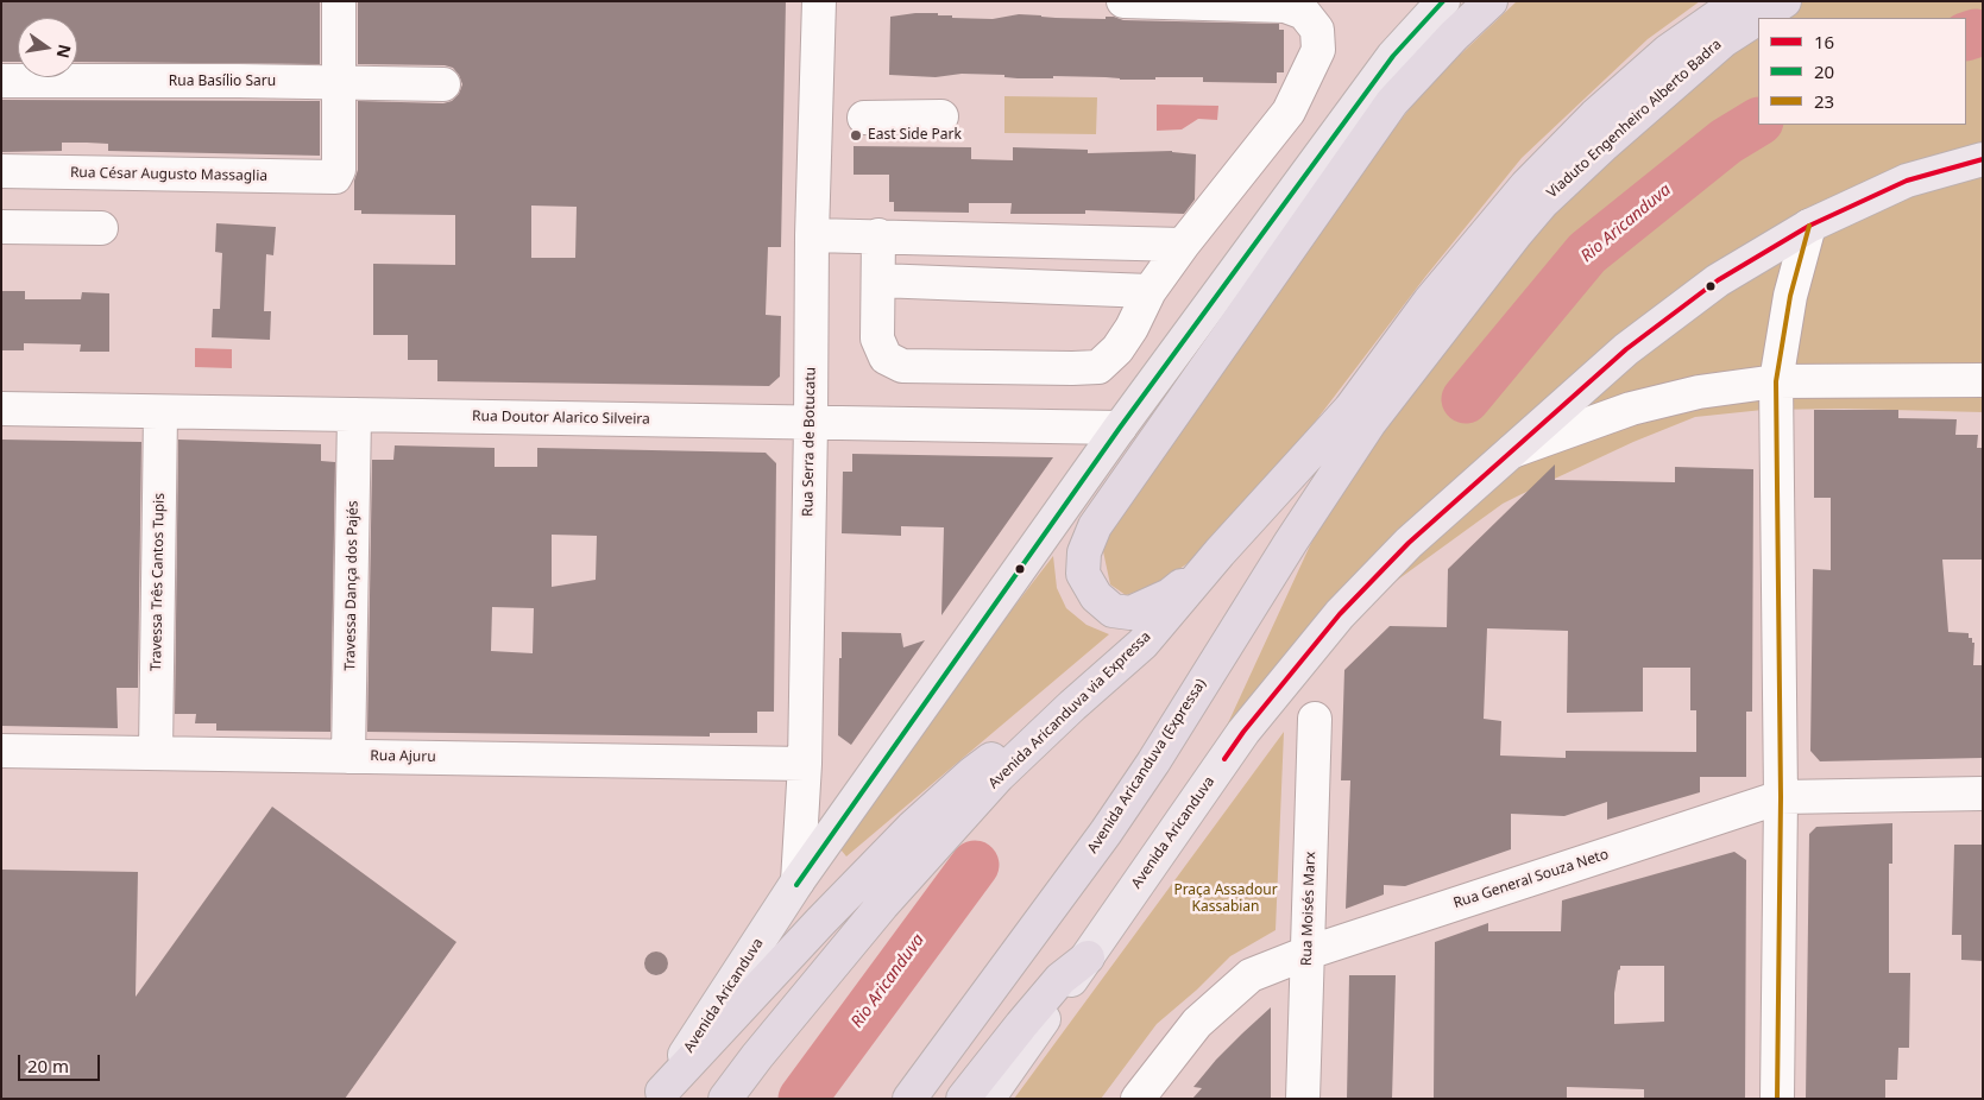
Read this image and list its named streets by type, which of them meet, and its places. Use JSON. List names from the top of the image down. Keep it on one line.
{"streets":{"highway":["Viaduto Engenheiro Alberto Badra","Avenida Aricanduva via Expressa","Avenida Aricanduva (Expressa)"],"main road":["Avenida Aricanduva"],"street":["Rua Basílio Saru","Rua César Augusto Massaglia","Rua Doutor Alarico Silveira","Rua Serra de Botucatu","Travessa Três Cantos Tupis","Travessa Dança dos Pajés","Rua Ajuru","Rua General Souza Neto","Rua Moisés Marx"]},"crossings":[["Rua Basílio Saru","Rua César Augusto Massaglia"],["Viaduto Engenheiro Alberto Badra","Avenida Aricanduva via Expressa"],["Viaduto Engenheiro Alberto Badra","Avenida Aricanduva (Expressa)"],["Rua Doutor Alarico Silveira","Rua Serra de Botucatu"],["Rua Doutor Alarico Silveira","Travessa Três Cantos Tupis"],["Rua Doutor Alarico Silveira","Travessa Dança dos Pajés"],["Rua Doutor Alarico Silveira","Avenida Aricanduva"],["Rua Serra de Botucatu","Rua Ajuru"],["Rua Serra de Botucatu","Avenida Aricanduva"],["Travessa Três Cantos Tupis","Rua Ajuru"],["Travessa Dança dos Pajés","Rua Ajuru"],["Avenida Aricanduva via Expressa","Avenida Aricanduva (Expressa)"],["Rua General Souza Neto","Rua Moisés Marx"]],"water":["Rio Aricanduva"],"parks":["Praça Assadour Kassabian"],"places":["East Side Park"],"lines":["transit line 20","transit line 16","transit line 23"],"legend":["16","20","23"],"scale_bar":"20 m","north":"right"}
